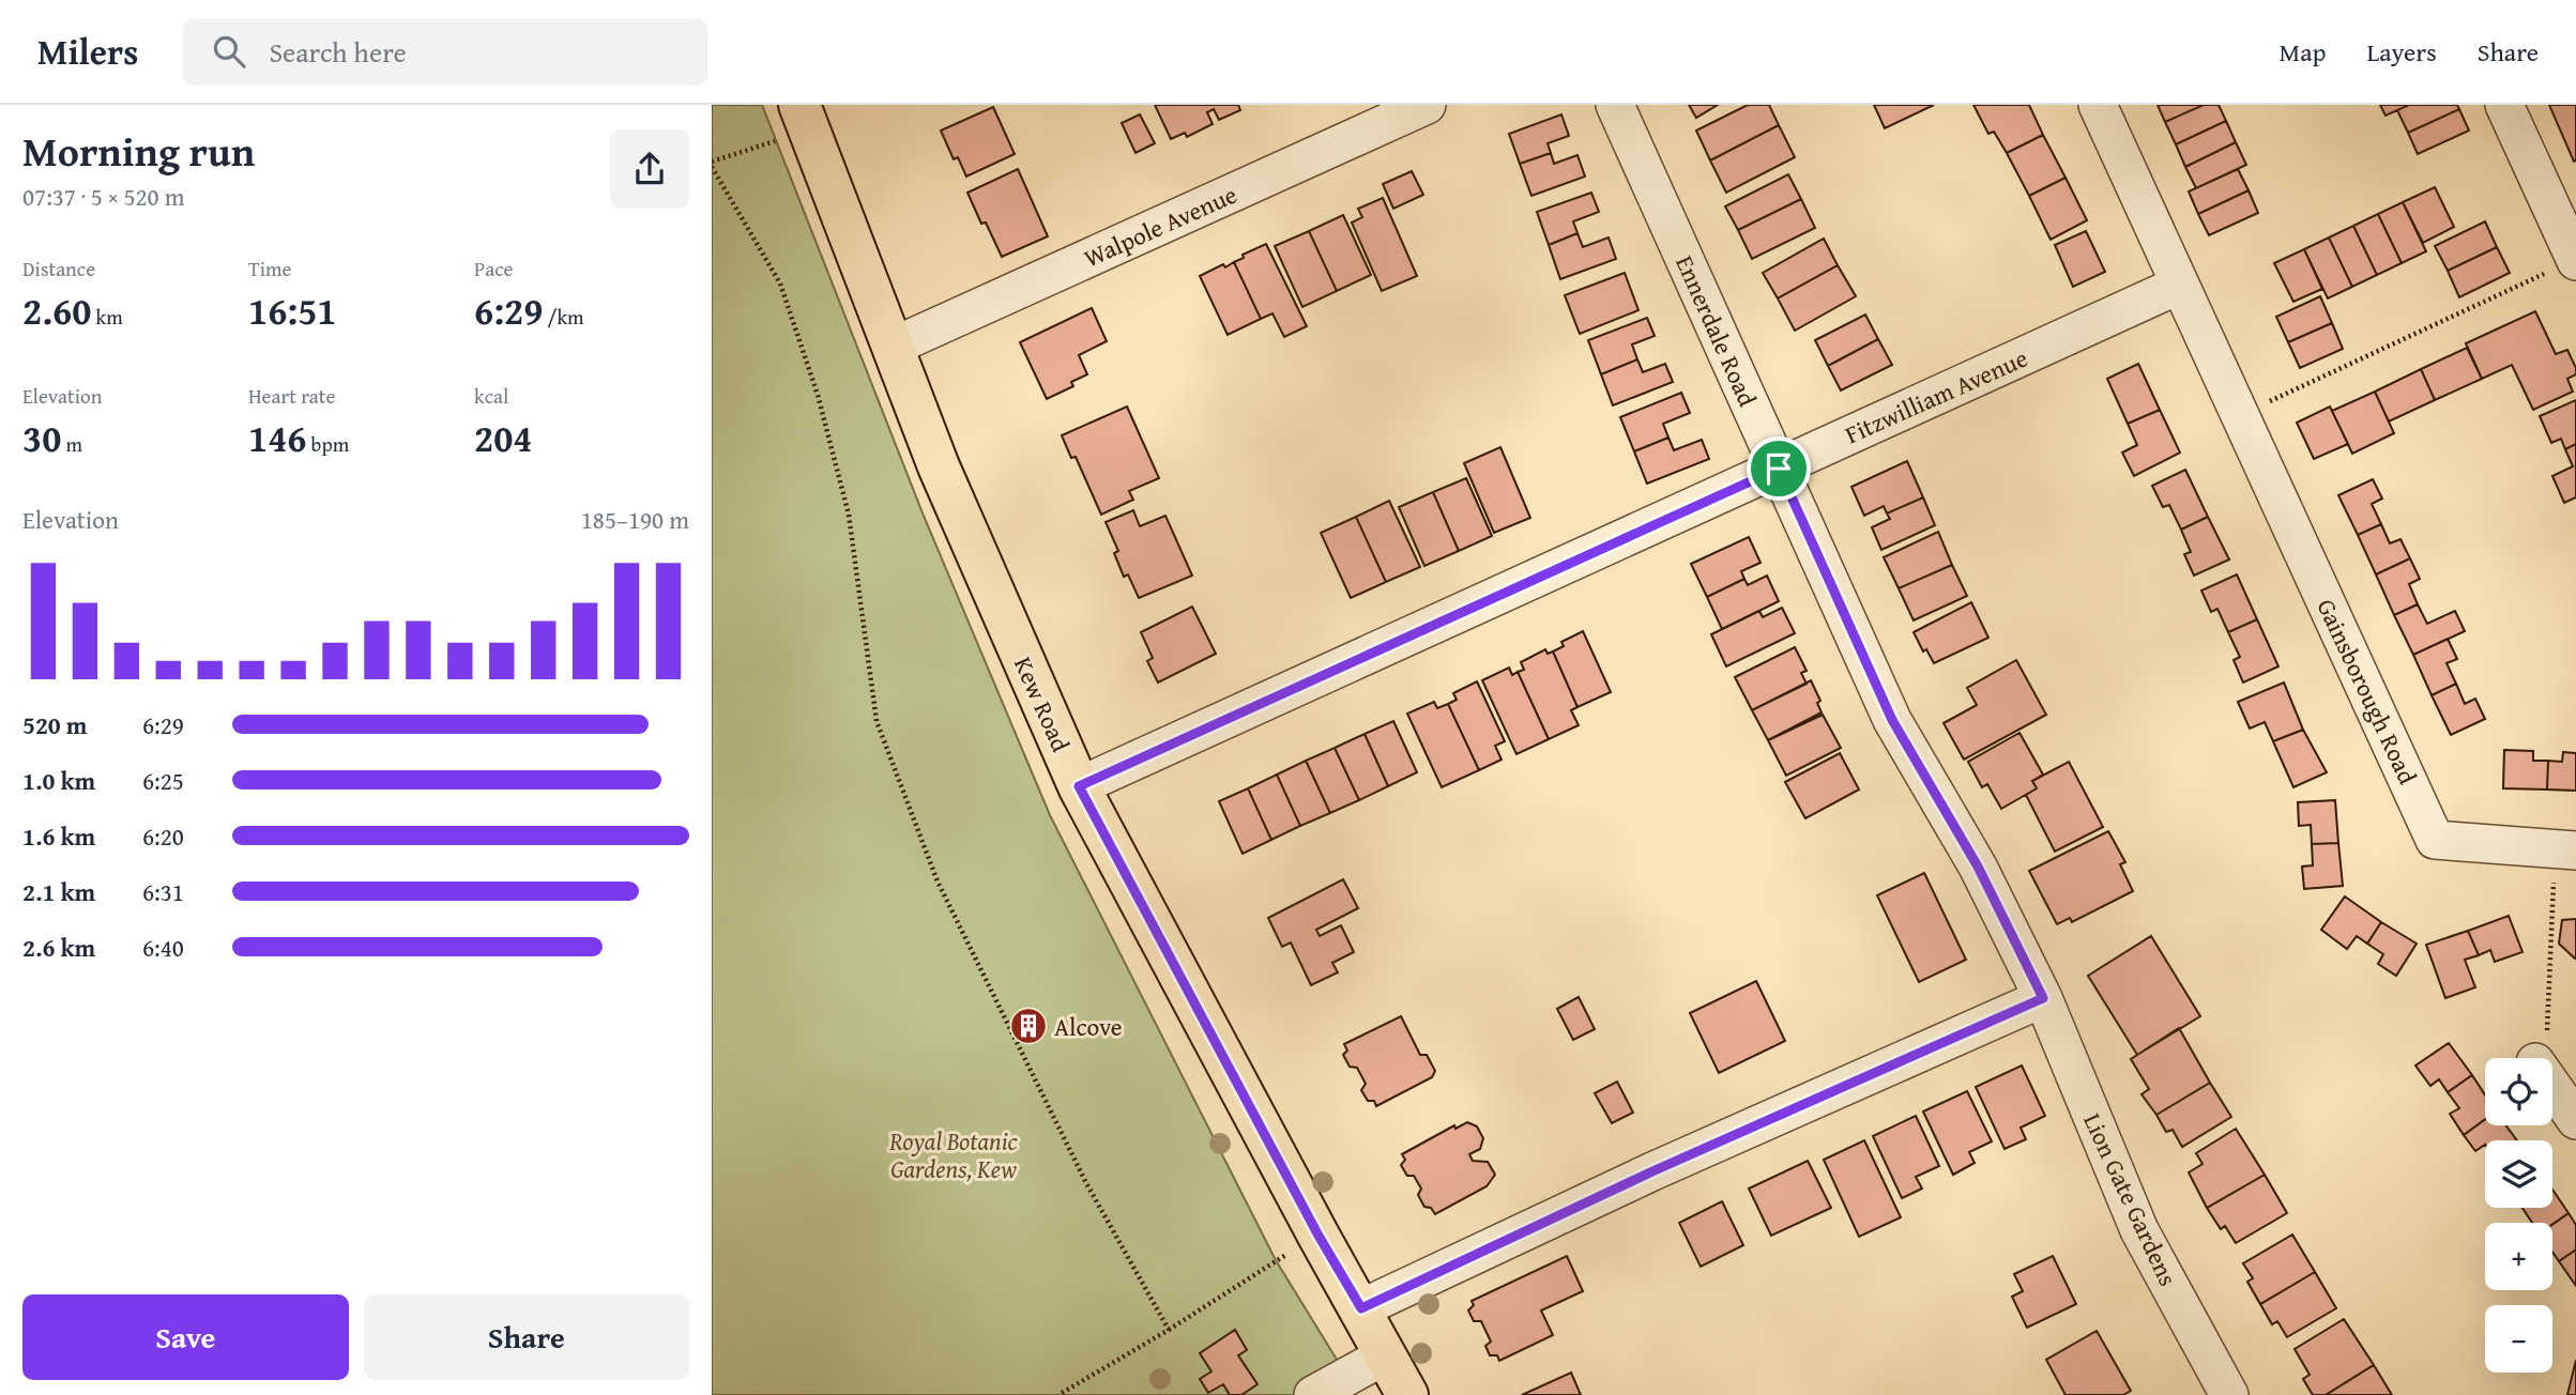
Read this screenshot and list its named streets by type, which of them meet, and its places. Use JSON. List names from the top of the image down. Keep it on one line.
{"streets":{"main road":["Kew Road"],"street":["Walpole Avenue","Ennerdale Road","Fitzwilliam Avenue","Gainsborough Road","Lion Gate Gardens"]},"crossings":[["Walpole Avenue","Kew Road"],["Ennerdale Road","Fitzwilliam Avenue"],["Ennerdale Road","Lion Gate Gardens"],["Fitzwilliam Avenue","Gainsborough Road"],["Fitzwilliam Avenue","Kew Road"]],"parks":["Royal Botanic Gardens, Kew"],"places":{"building":["Alcove"]},"page":{"header":"Milers","search":"Search here","nav":["Map","Layers","Share"],"heading":["Morning run","07:37 · 5 × 520 m"],"stats":[["Distance","2.60 km"],["Time","16:51"],["Pace","6:29 /km"],["Elevation","30 m"],["Heart rate","146 bpm"],["kcal","204"]],"chart":["Elevation","185–190 m"],"list":[{"name":"520 m","note":"6:29"},{"name":"1.0 km","note":"6:25"},{"name":"1.6 km","note":"6:20"},{"name":"2.1 km","note":"6:31"},{"name":"2.6 km","note":"6:40"}],"map_buttons":["+","−"],"buttons":["Save","Share"]}}
